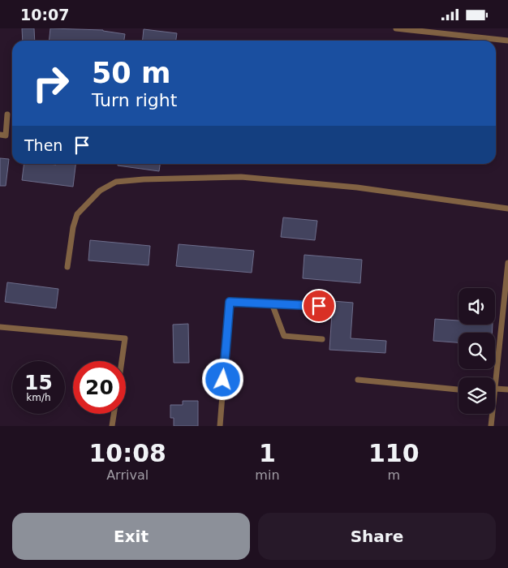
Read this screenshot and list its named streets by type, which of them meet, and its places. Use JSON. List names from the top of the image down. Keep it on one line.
{"page":{"status":"10:07","turn":["50 m","Turn right"],"then":"Then","speed":"15 km/h","limit":"20","eta":["10:08","Arrival","1","min","110","m"],"buttons":["Exit","Share"]}}
